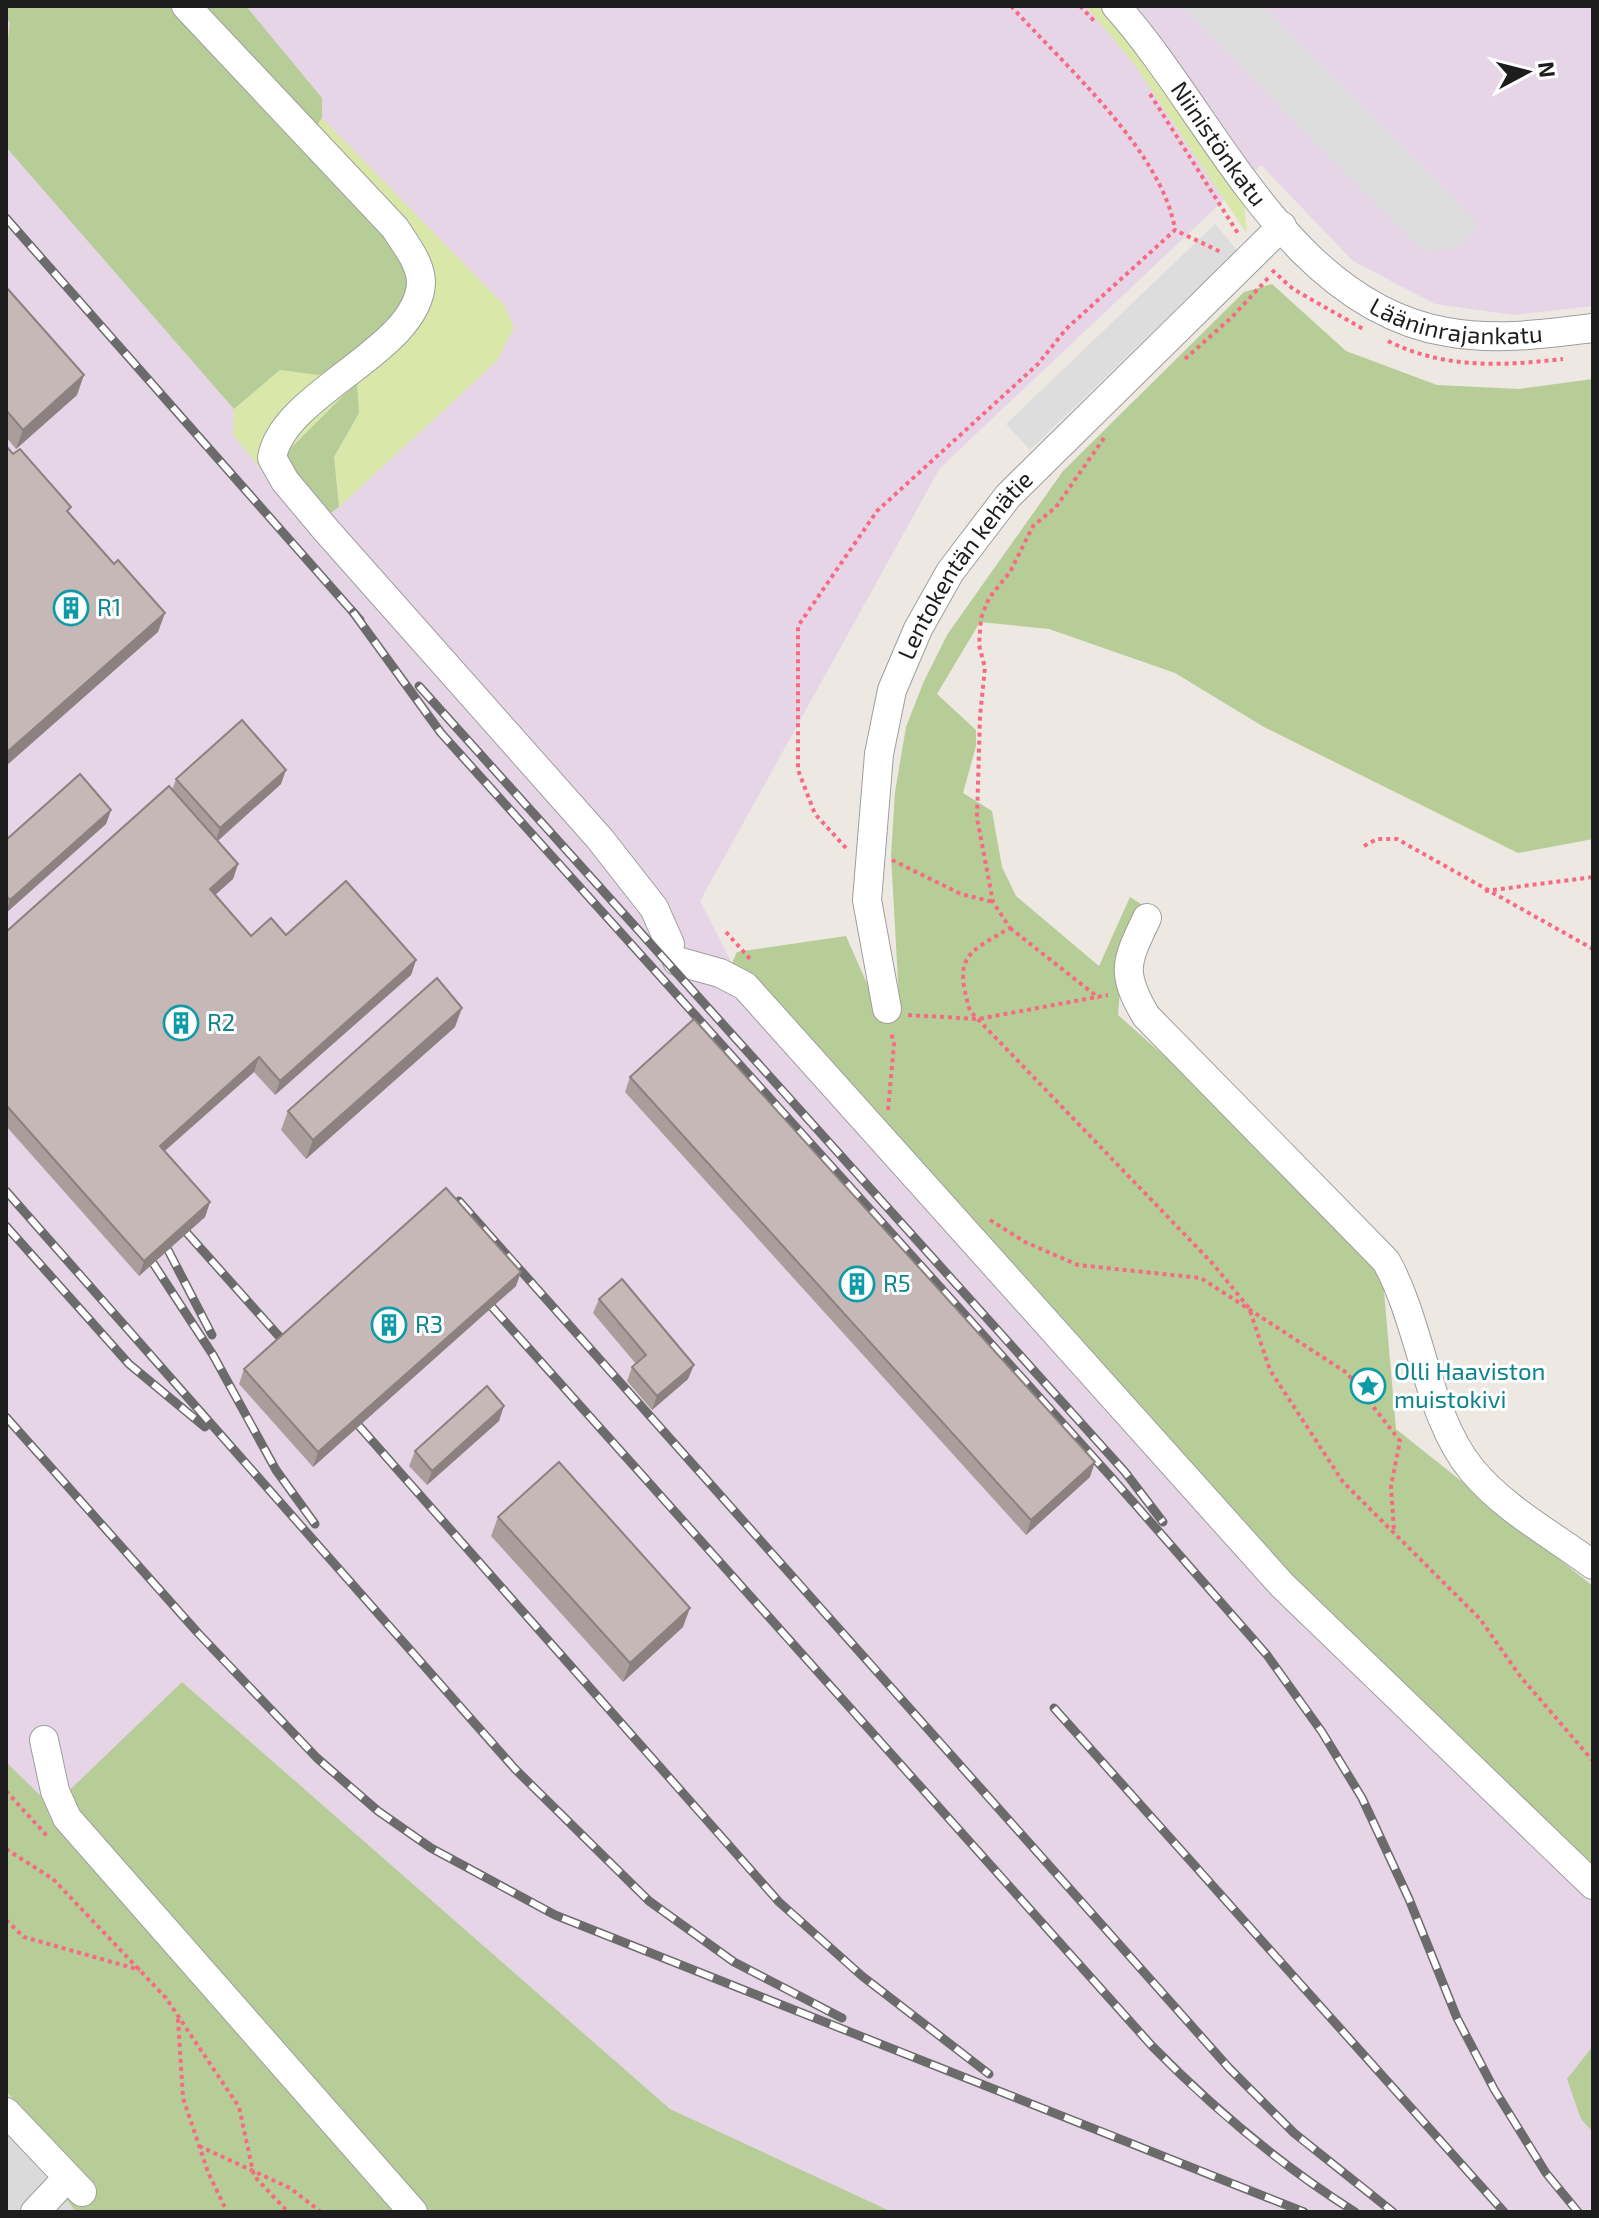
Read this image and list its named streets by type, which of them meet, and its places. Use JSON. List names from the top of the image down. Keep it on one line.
{"streets":{"street":["Niinistönkatu","Lääninrajankatu","Lentokentän kehätie"]},"crossings":[["Niinistönkatu","Lääninrajankatu"],["Niinistönkatu","Lentokentän kehätie"]],"places":{"building":["R1","R2","R5","R3"],"place":["Olli Haaviston muistokivi"]},"north":"right"}
